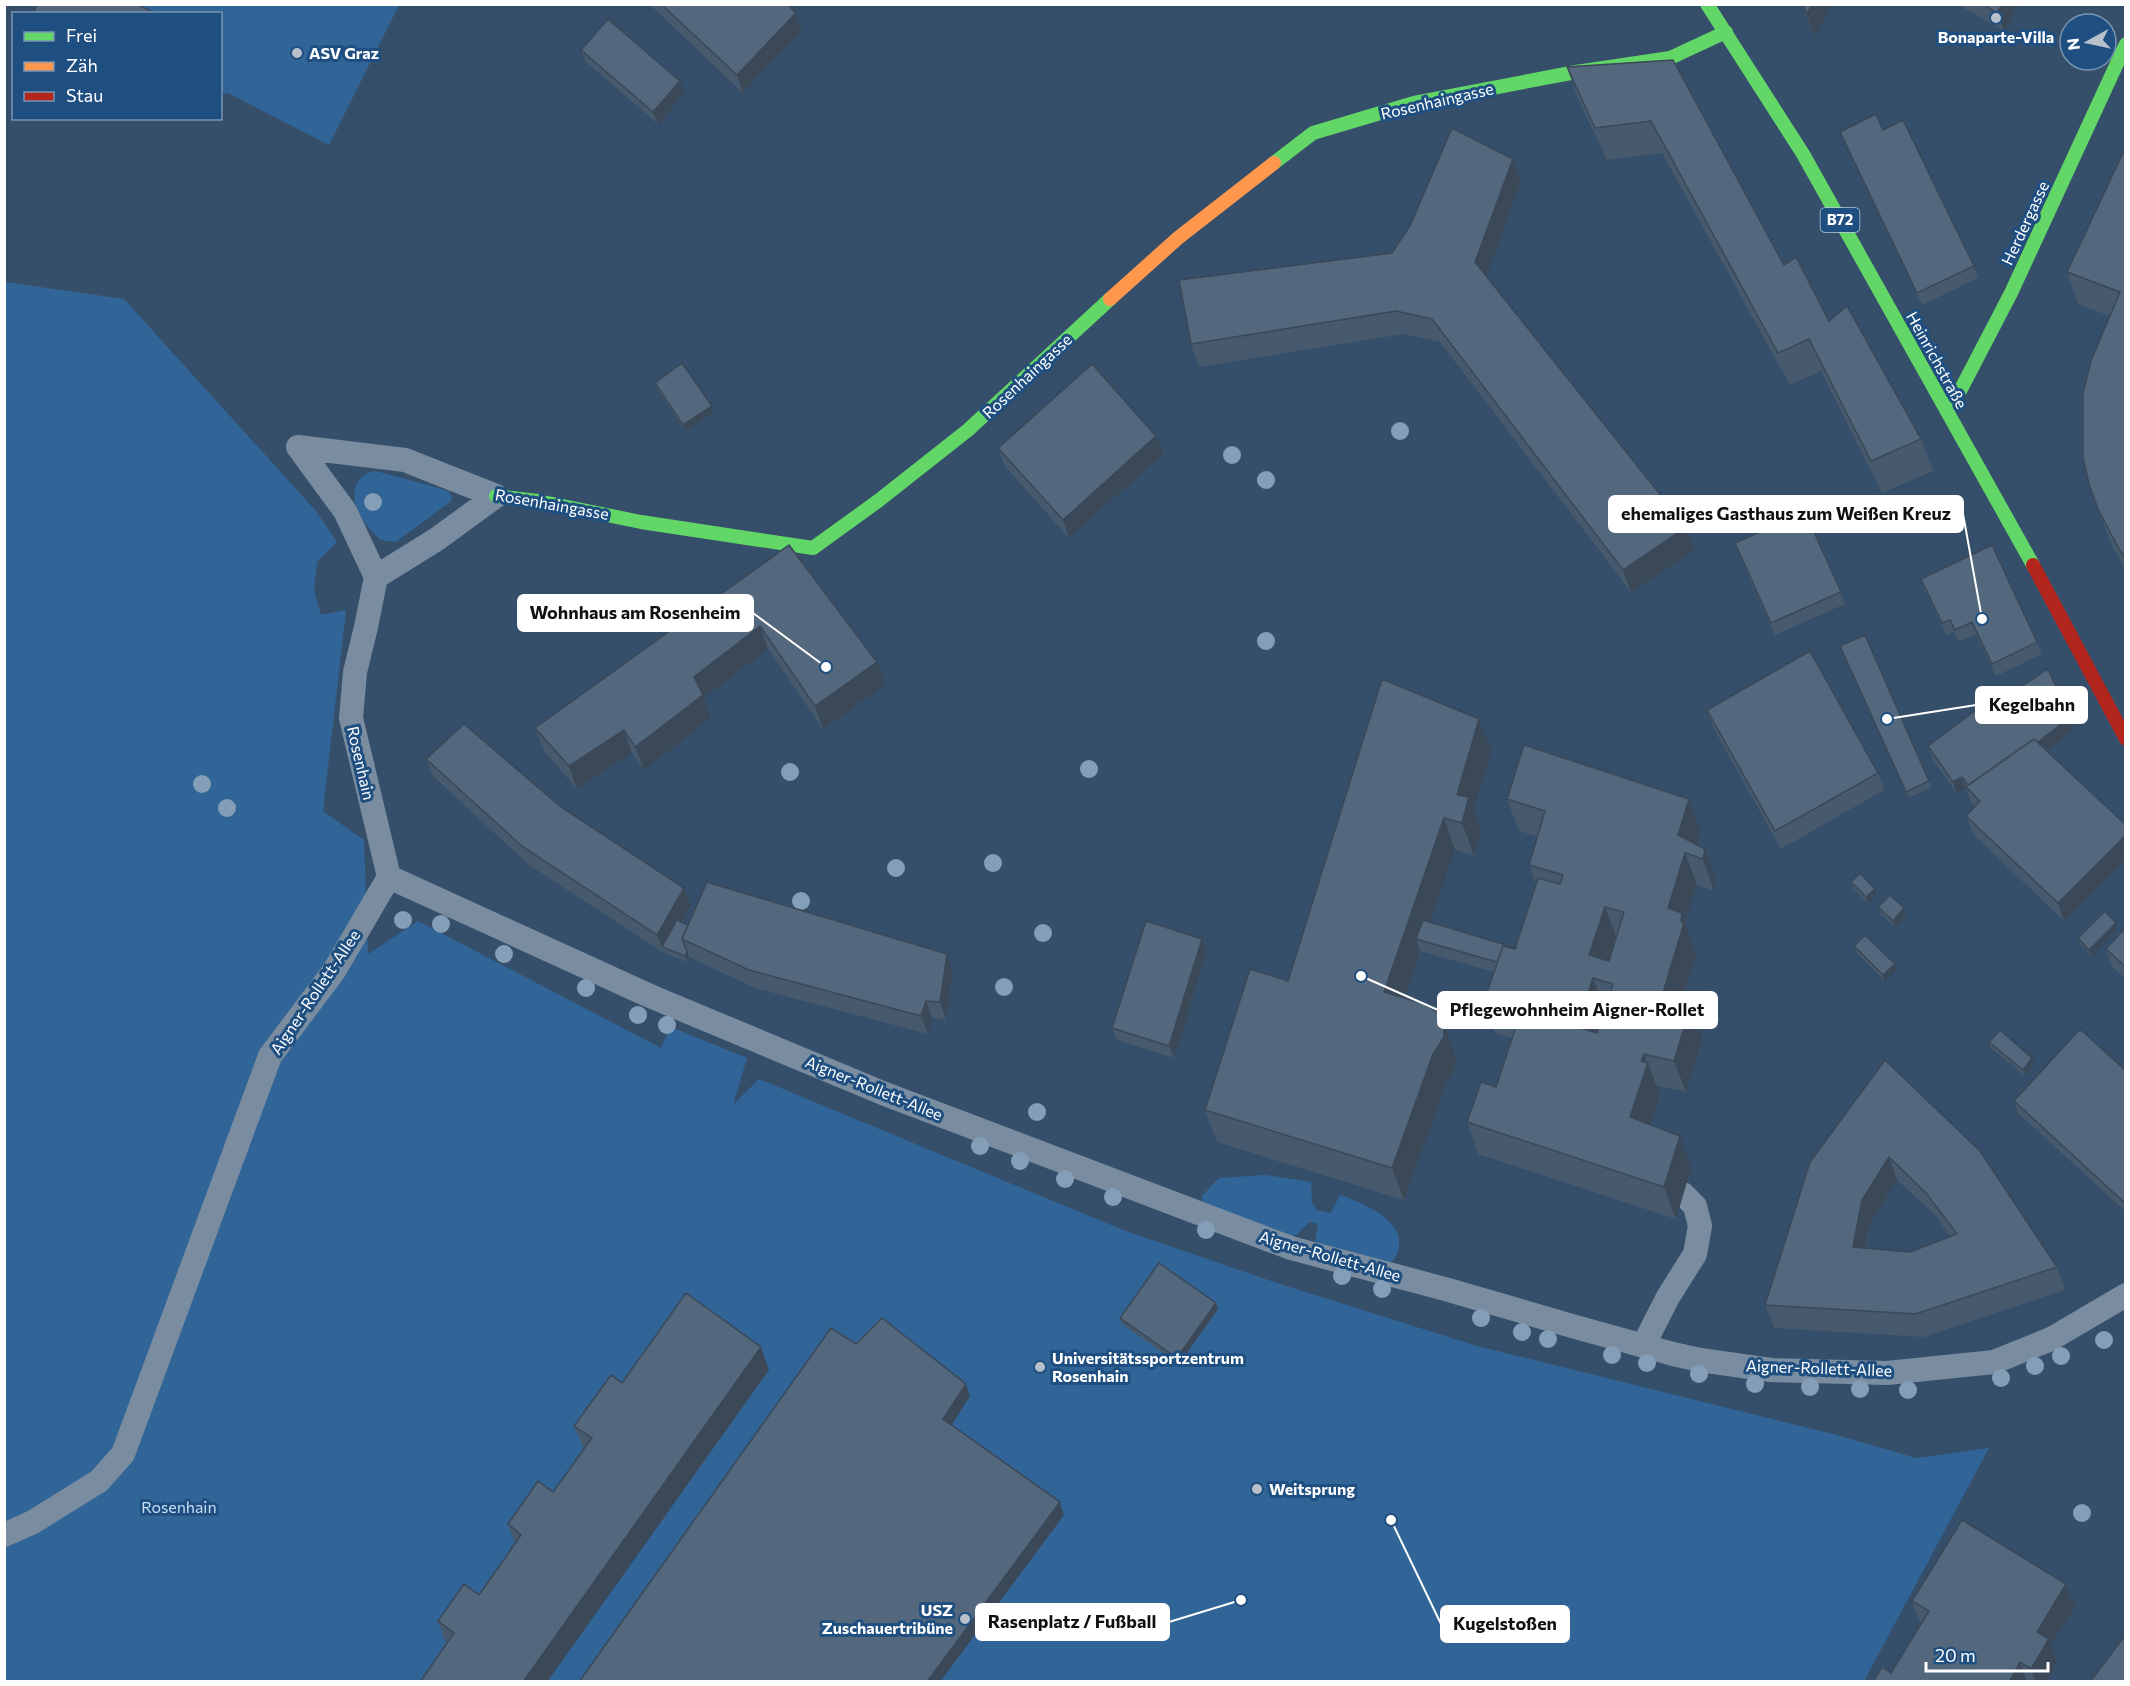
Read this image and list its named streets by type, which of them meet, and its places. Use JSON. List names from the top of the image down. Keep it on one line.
{"streets":{"street":["Rosenhaingasse","B72","Herdergasse","Heinrichstraße"],"lane":["Rosenhain","Aigner-Rollett-Allee"]},"crossings":[["Rosenhaingasse","Heinrichstraße"],["Rosenhaingasse","Rosenhain"],["Herdergasse","Heinrichstraße"],["Rosenhain","Aigner-Rollett-Allee"]],"parks":["Rosenhain"],"places":["Bonaparte-Villa","ASV Graz","ehemaliges Gasthaus zum Weißen Kreuz","Wohnhaus am Rosenheim","Kegelbahn","Pflegewohnheim Aigner-Rollet","Universitätssportzentrum Rosenhain","Weitsprung","Kugelstoßen","Rasenplatz / Fußball","USZ Zuschauertribüne"],"legend":["Frei","Zäh","Stau"],"scale_bar":"20 m","north":"left"}
